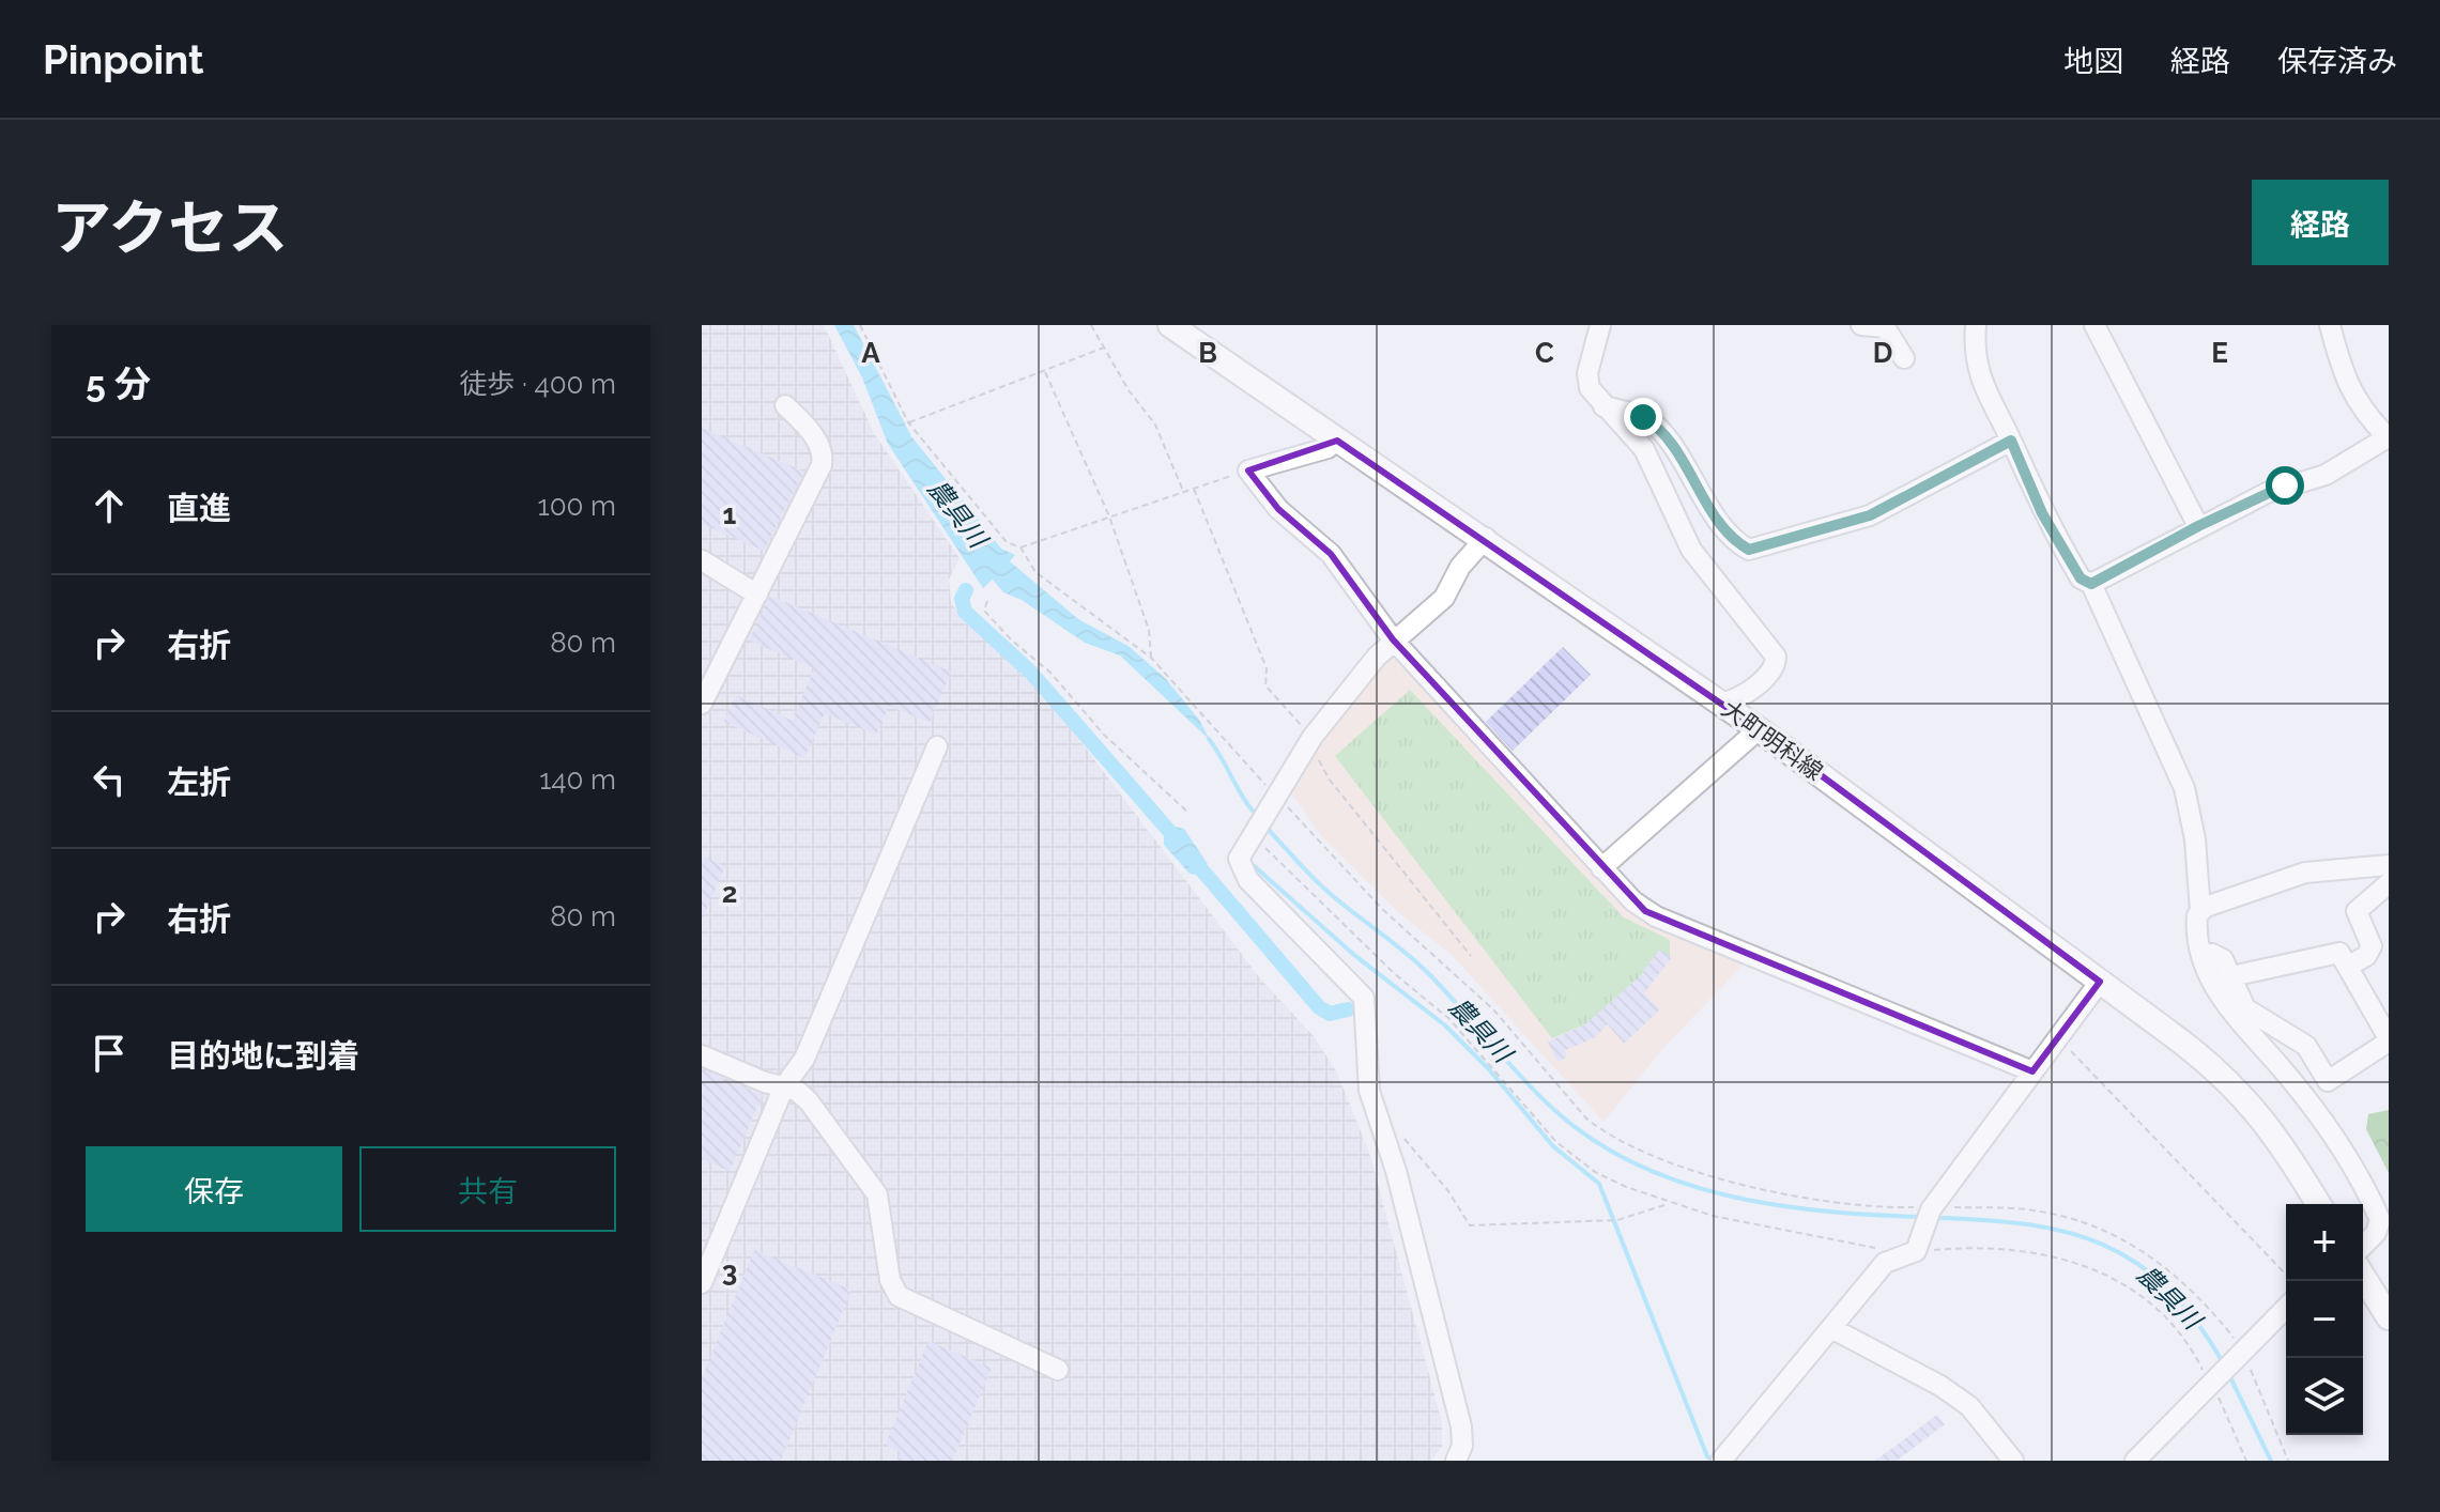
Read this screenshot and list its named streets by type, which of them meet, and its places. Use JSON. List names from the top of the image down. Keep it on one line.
{"streets":{"main road":["大町明科線"]},"water":["農具川"],"page":{"header":"Pinpoint","nav":["地図","経路","保存済み"],"title":"アクセス","buttons":["経路",["保存","共有"]],"heading":["5 分","徒歩 · 400 m"],"list":[["直進","100 m"],["右折","80 m"],["左折","140 m"],["右折","80 m"],"目的地に到着"],"map_buttons":["+","−"]},"grid":{"columns":["A","B","C","D","E"],"rows":["1","2","3"]}}
